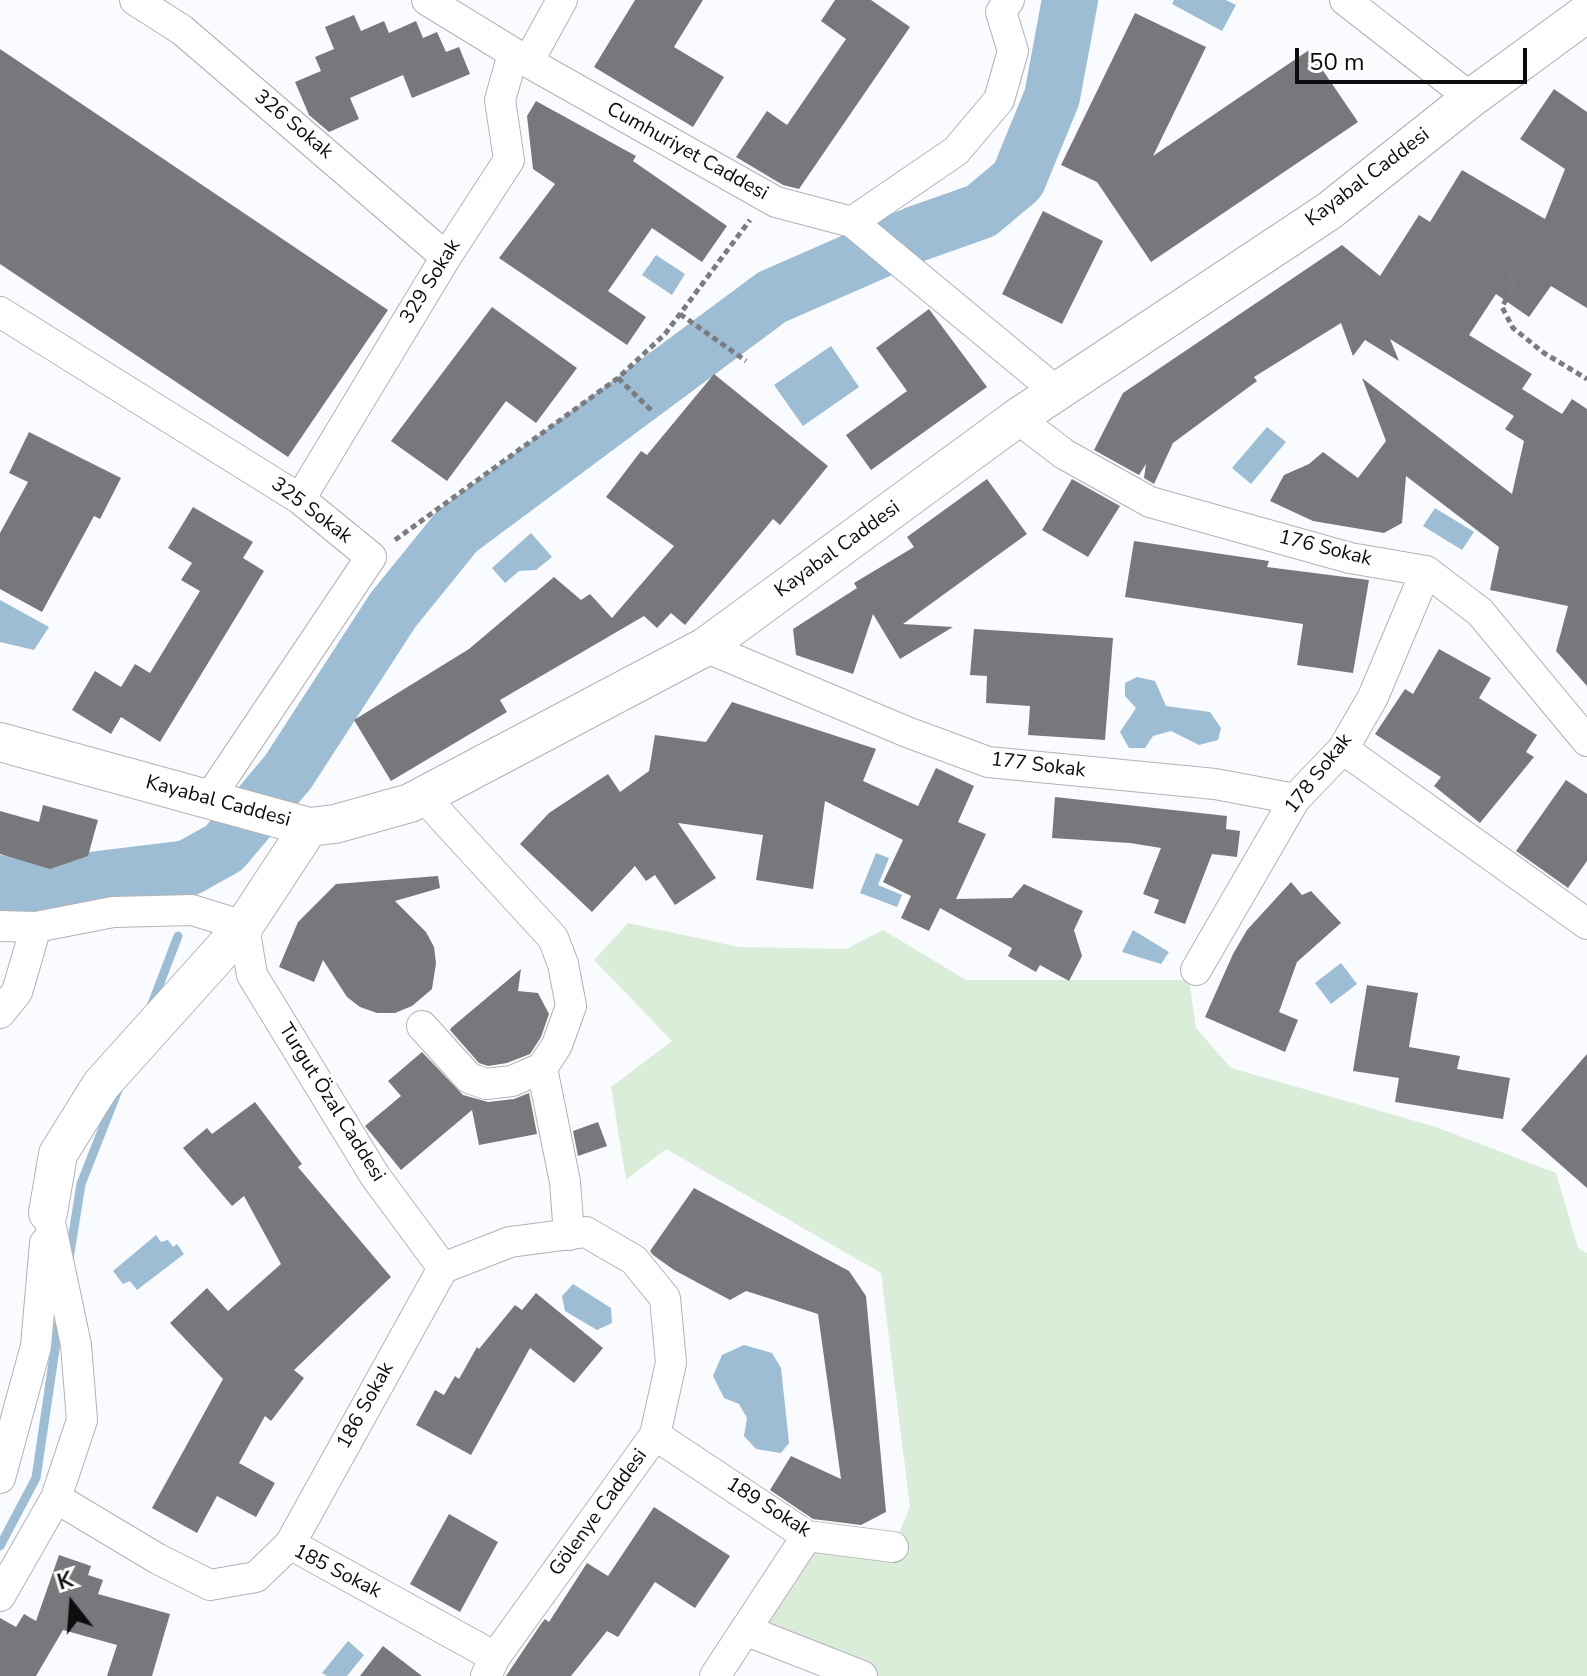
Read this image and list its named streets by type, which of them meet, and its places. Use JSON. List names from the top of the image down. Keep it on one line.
{"streets":{"street":["326 Sokak","Cumhuriyet Caddesi","Kayabal Caddesi","329 Sokak","325 Sokak","176 Sokak","177 Sokak","178 Sokak","Turgut Özal Caddesi","186 Sokak","189 Sokak","Gölenye Caddesi","185 Sokak"]},"crossings":[["326 Sokak","329 Sokak"],["Cumhuriyet Caddesi","Kayabal Caddesi"],["Cumhuriyet Caddesi","329 Sokak"],["Kayabal Caddesi","325 Sokak"],["Kayabal Caddesi","176 Sokak"],["Kayabal Caddesi","177 Sokak"],["329 Sokak","325 Sokak"],["176 Sokak","178 Sokak"],["177 Sokak","178 Sokak"],["Turgut Özal Caddesi","186 Sokak"],["Turgut Özal Caddesi","Gölenye Caddesi"],["186 Sokak","Gölenye Caddesi"],["186 Sokak","185 Sokak"],["189 Sokak","Gölenye Caddesi"],["Gölenye Caddesi","185 Sokak"]],"scale_bar":"50 m","north":"top"}
